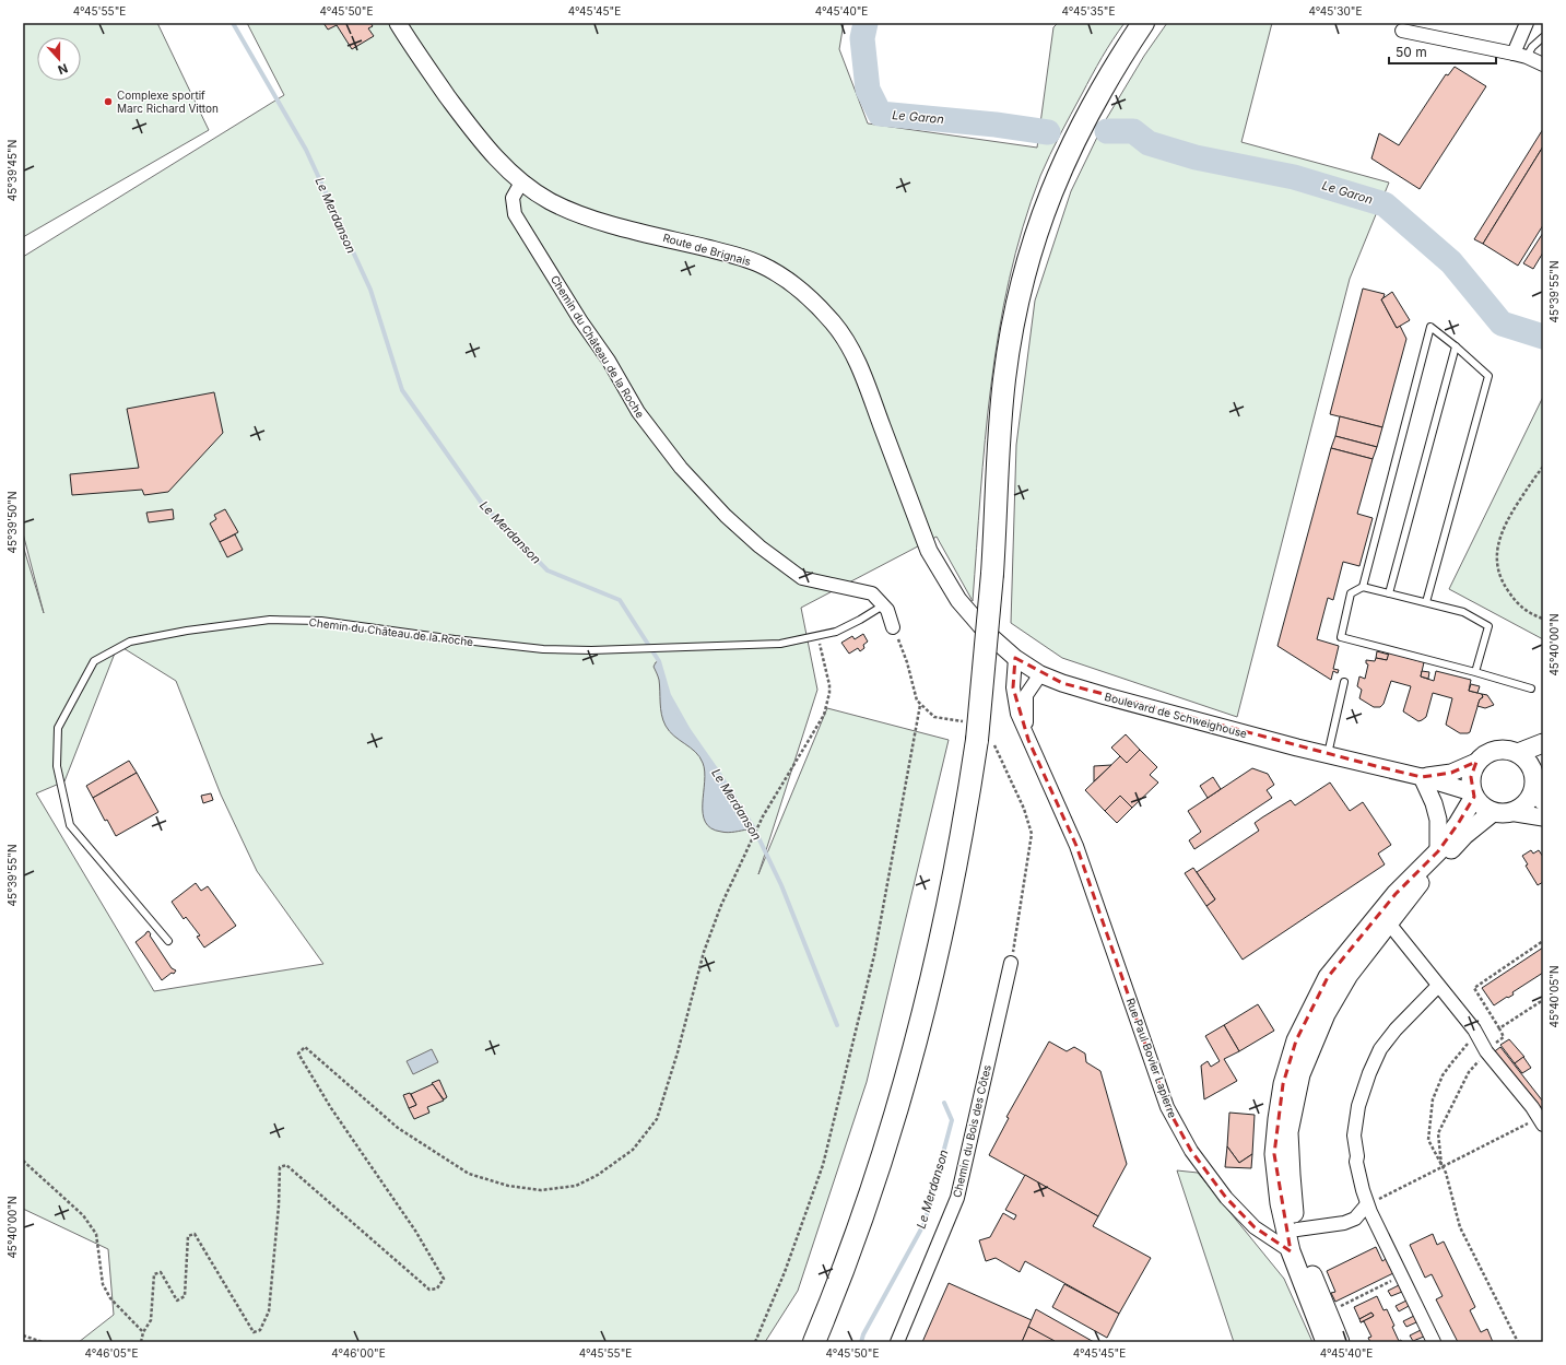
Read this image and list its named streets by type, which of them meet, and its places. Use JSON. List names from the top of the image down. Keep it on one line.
{"streets":{"street":["Route de Brignais","Chemin du Château de la Roche","Boulevard de Schweighouse","Rue Paul Bovier Lapierre","Chemin du Bois des Côtes"]},"crossings":[["Route de Brignais","Chemin du Château de la Roche"],["Route de Brignais","Boulevard de Schweighouse"],["Boulevard de Schweighouse","Rue Paul Bovier Lapierre"]],"water":["Le Garon","Le Merdanson"],"places":["Complexe sportif Marc Richard Vitton"],"scale_bar":"50 m","north":"bottom","coordinates":["4°45'55\"E","4°45'50\"E","4°45'45\"E","4°45'40\"E","4°45'35\"E","4°45'30\"E","45°39'45\"N","45°39'55\"N","45°39'50\"N","45°40'00\"N","45°40'05\"N","4°46'05\"E","4°46'00\"E"]}
